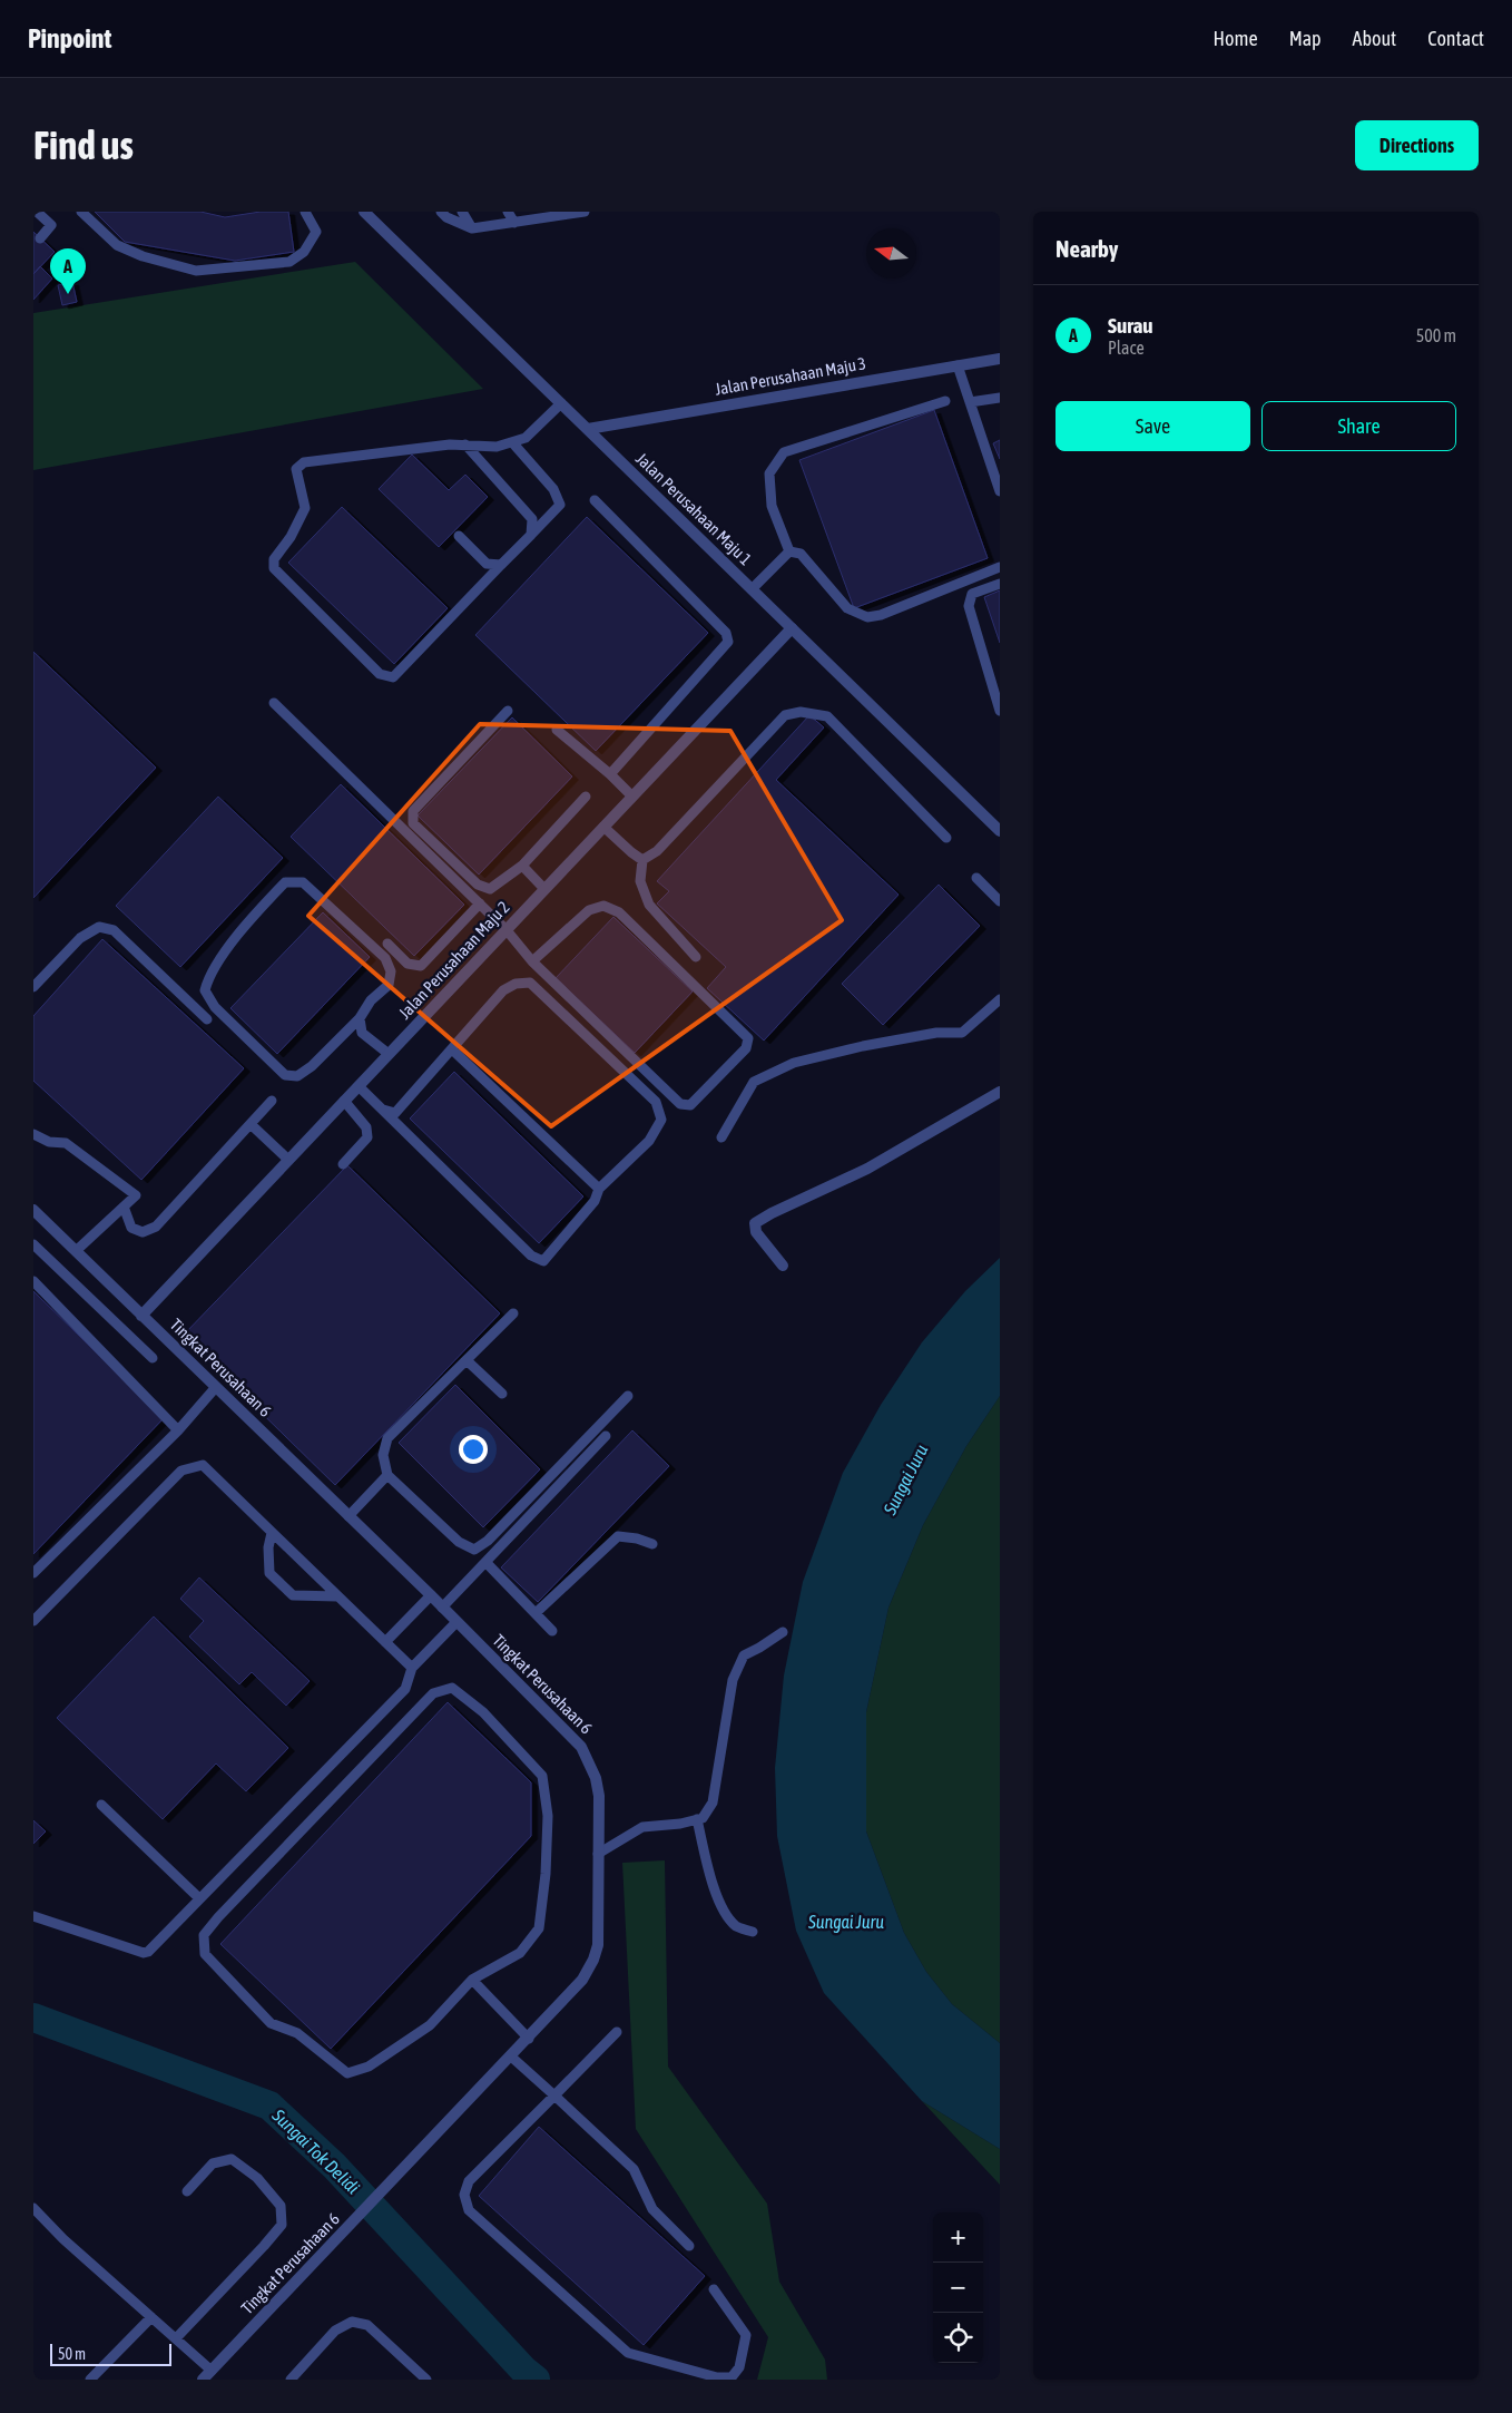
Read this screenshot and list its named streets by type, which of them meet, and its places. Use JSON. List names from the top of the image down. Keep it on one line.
{"streets":{"street":["Jalan Perusahaan Maju 3","Jalan Perusahaan Maju 1","Jalan Perusahaan Maju 2","Tingkat Perusahaan 6"]},"crossings":[["Jalan Perusahaan Maju 3","Jalan Perusahaan Maju 1"],["Jalan Perusahaan Maju 1","Jalan Perusahaan Maju 2"],["Jalan Perusahaan Maju 2","Tingkat Perusahaan 6"]],"water":["Sungai Juru","Sungai Tok Delidi"],"scale_bar":"50 m","north":"left","page":{"header":"Pinpoint","nav":["Home","Map","About","Contact"],"buttons":["Directions",["Save","Share"]],"title":"Find us","heading":"Nearby","pins":"A","list":[{"mark":"A","name":"Surau","note":"Place","value":"500 m"}],"map_buttons":["+","−"],"scale":"50 m"}}
